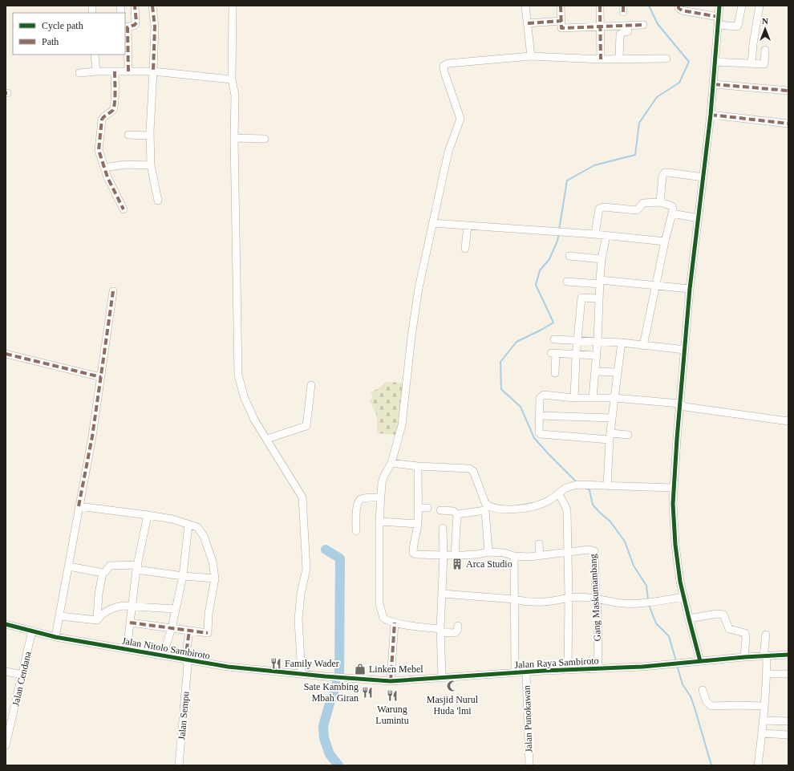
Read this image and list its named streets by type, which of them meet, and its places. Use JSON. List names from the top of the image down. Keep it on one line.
{"streets":{"street":["Gang Maskumambang","Jalan Nitolo Sambiroto","Jalan Raya Sambiroto","Jalan Cendana","Jalan Sempu","Jalan Punokawan"]},"crossings":[["Gang Maskumambang","Jalan Raya Sambiroto"],["Jalan Nitolo Sambiroto","Jalan Raya Sambiroto"],["Jalan Nitolo Sambiroto","Jalan Cendana"],["Jalan Nitolo Sambiroto","Jalan Sempu"],["Jalan Raya Sambiroto","Jalan Punokawan"]],"places":{"building":["Arca Studio"],"restaurant":["Family Wader","Sate Kambing Mbah Giran","Warung Lumintu"],"shop":["Linken Mebel"],"mosque":["Masjid Nurul Huda 'lmi"]},"legend":["Cycle path","Path"],"north":"top"}
